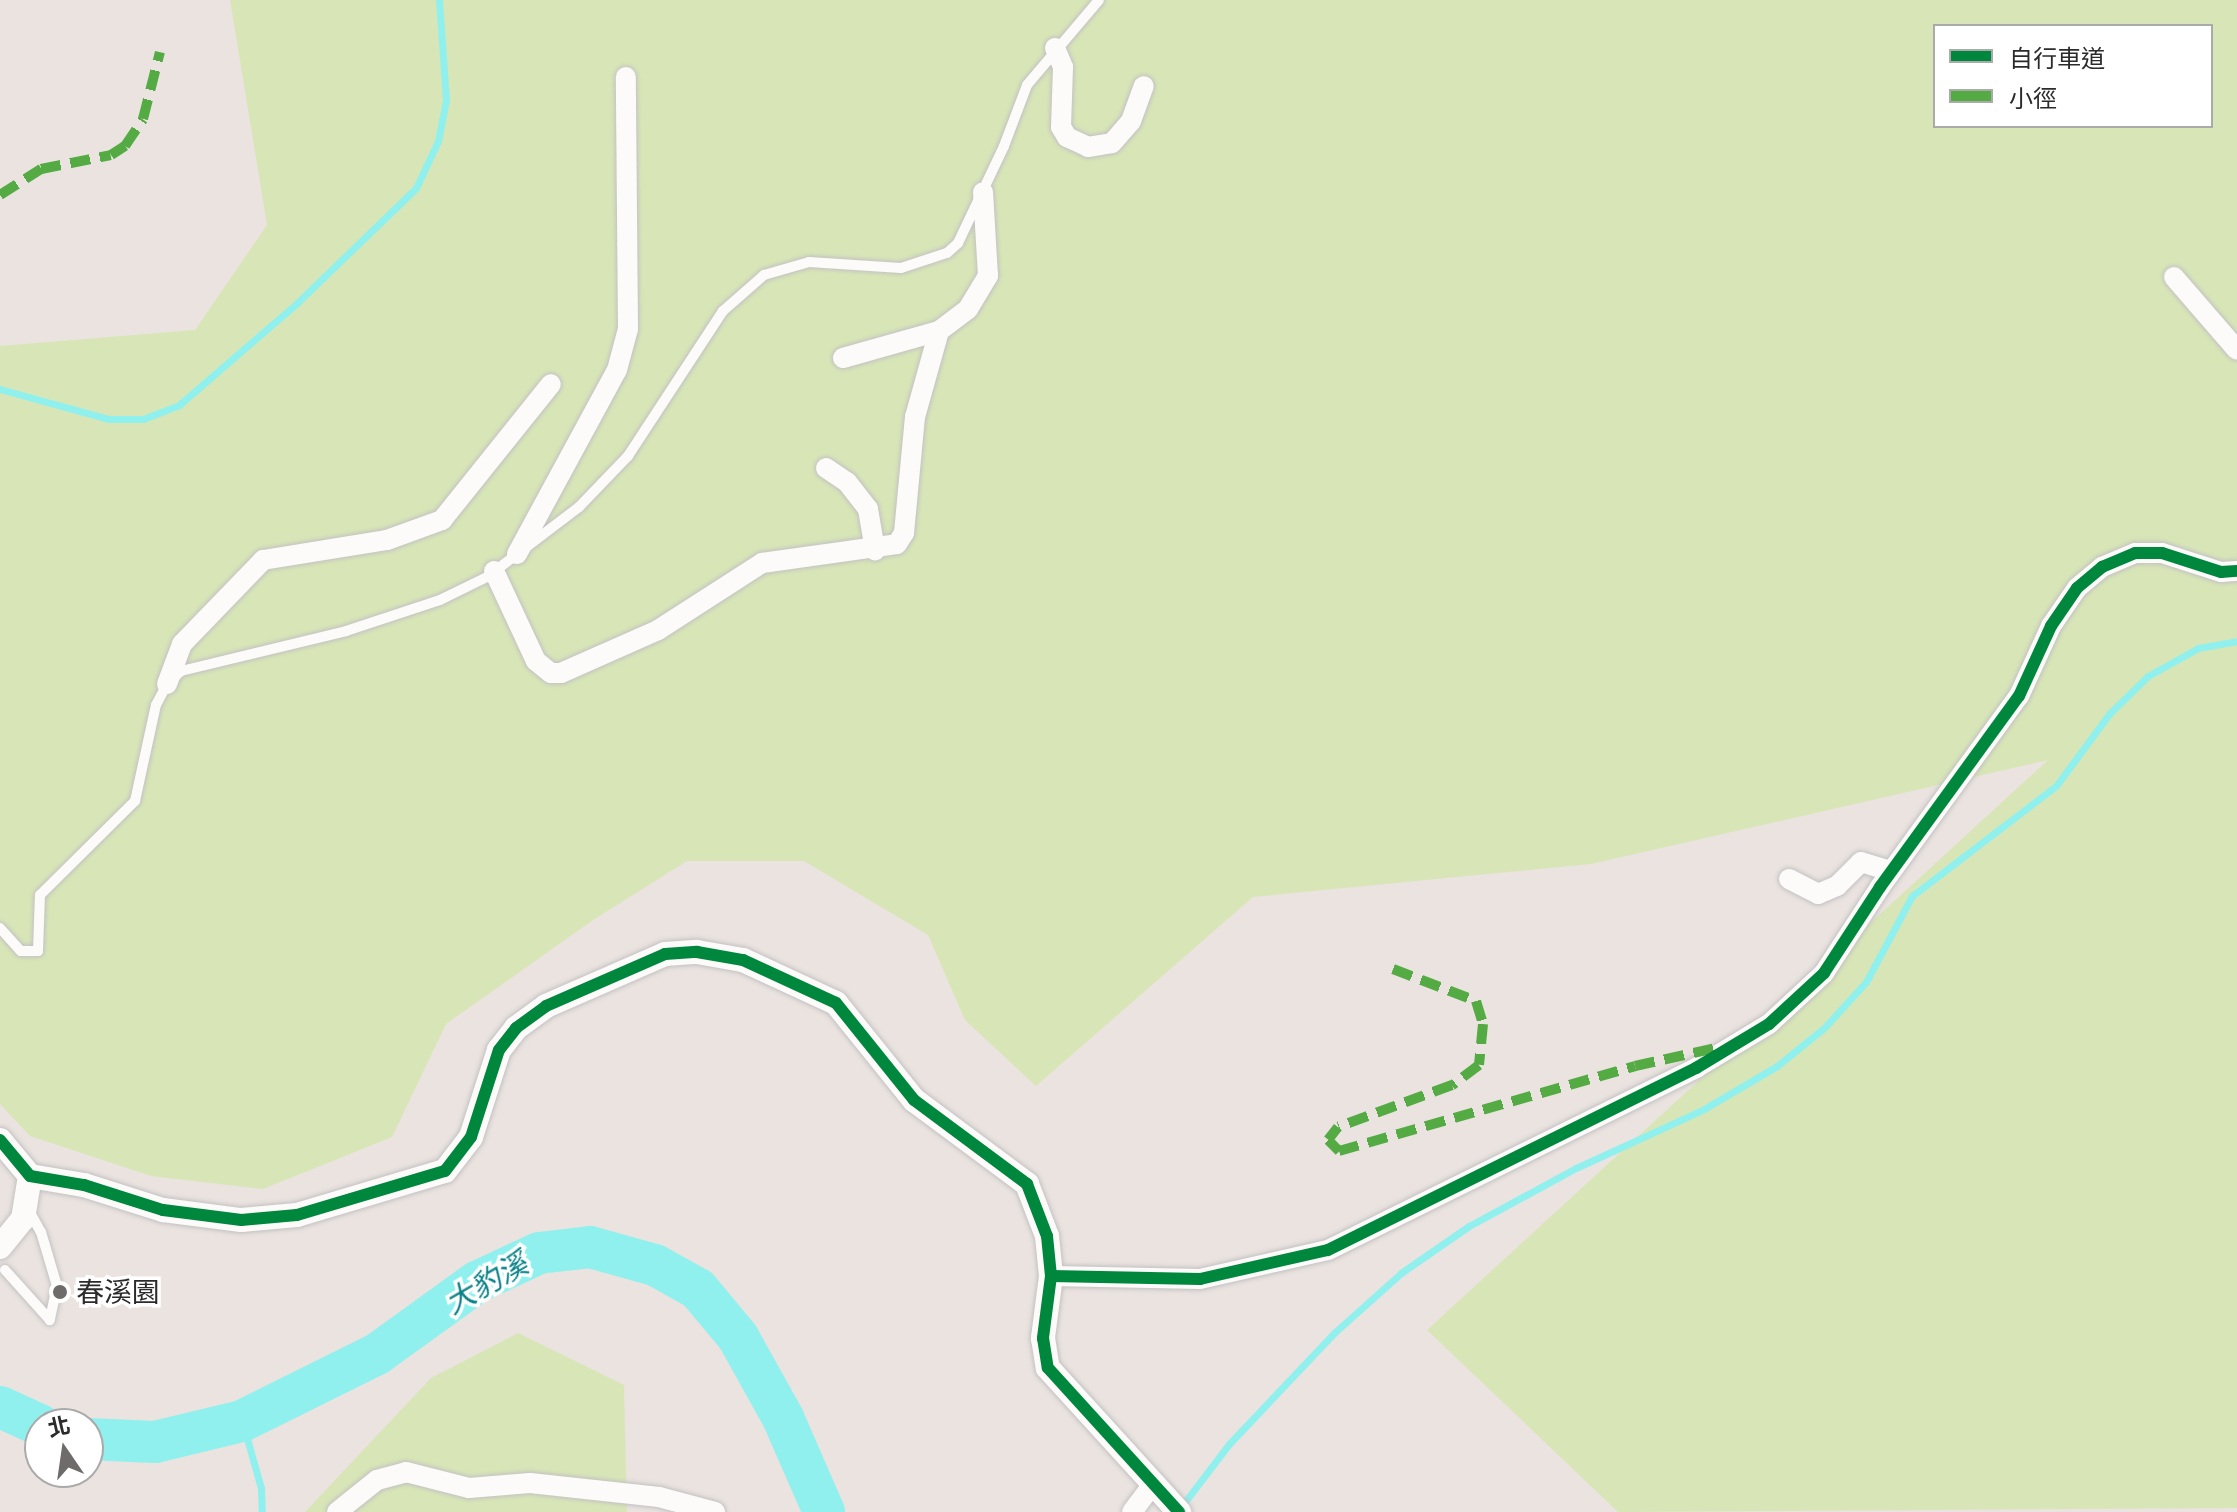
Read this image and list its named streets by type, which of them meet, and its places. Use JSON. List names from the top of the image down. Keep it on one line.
{"water":["大豹溪"],"places":["春溪園"],"legend":["自行車道","小徑"],"north":"top"}
